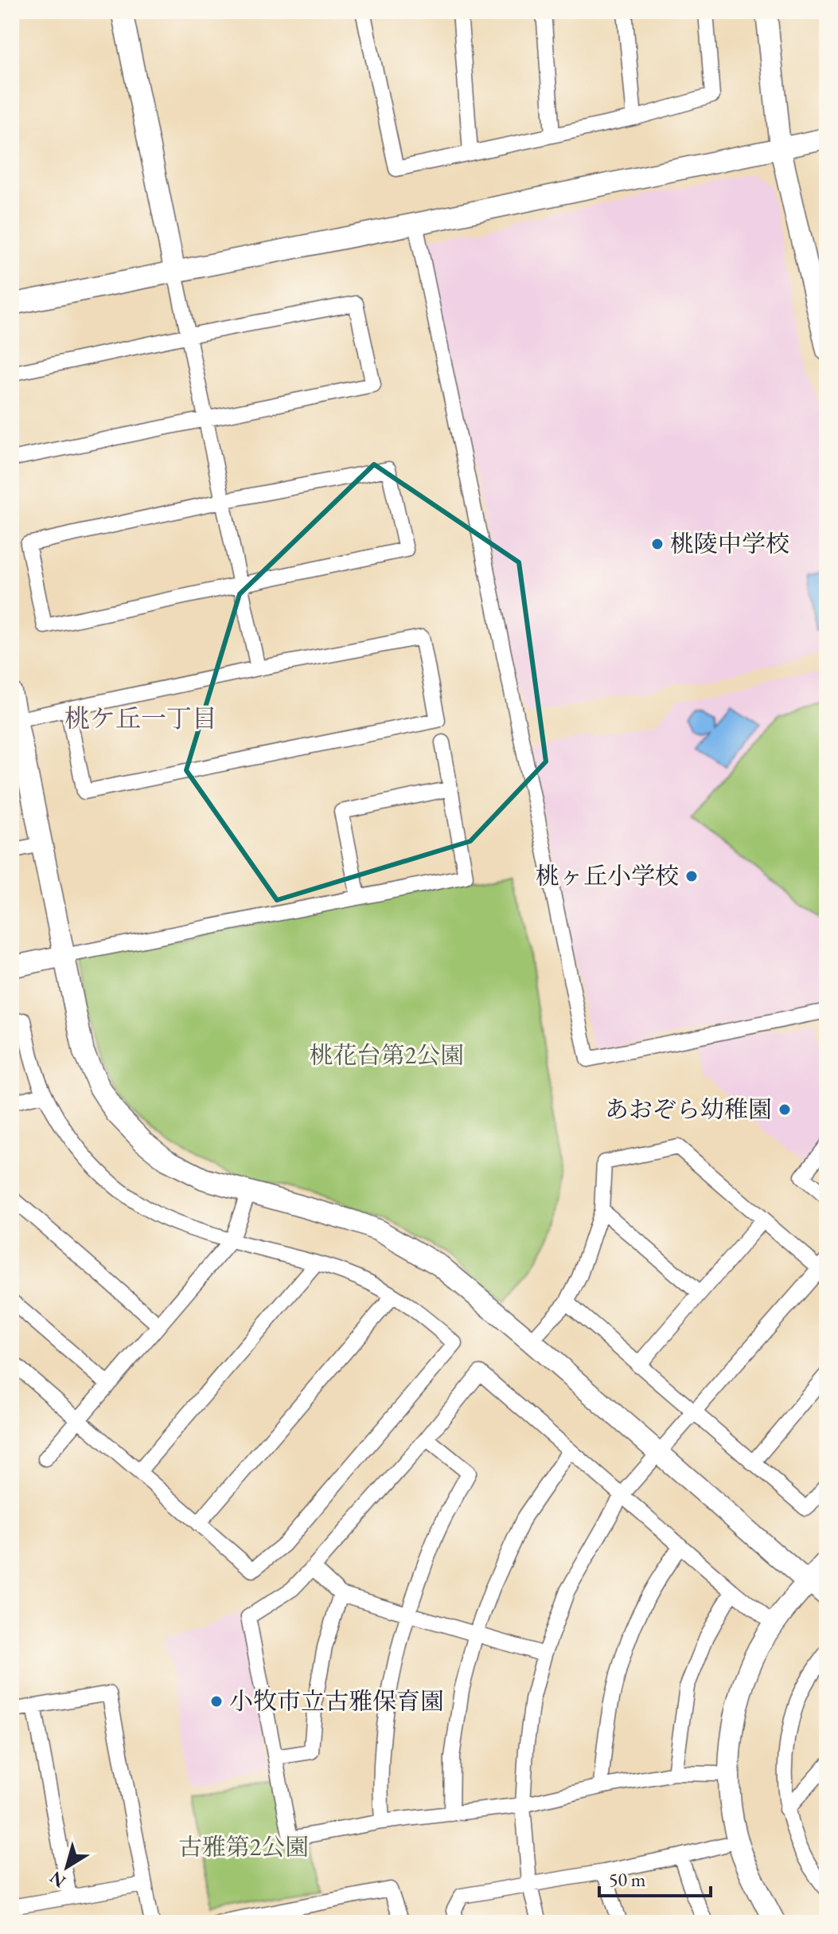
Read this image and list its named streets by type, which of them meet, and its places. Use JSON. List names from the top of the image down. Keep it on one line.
{"districts":["桃ケ丘一丁目"],"parks":["桃花台第2公園","古雅第2公園"],"places":["桃陵中学校","桃ヶ丘小学校","あおぞら幼稚園","小牧市立古雅保育園"],"scale_bar":"50 m","north":"bottom left"}
